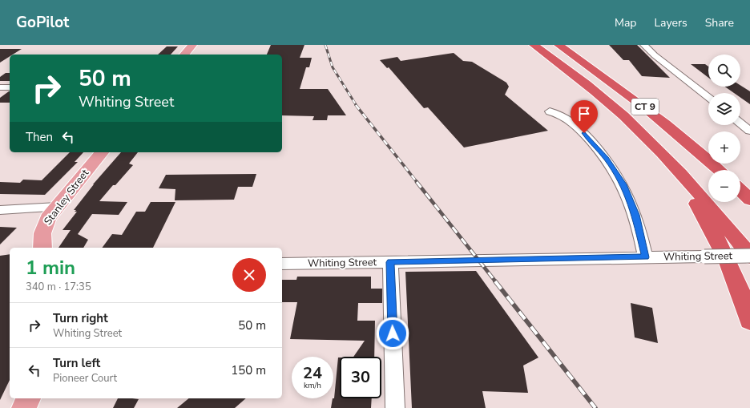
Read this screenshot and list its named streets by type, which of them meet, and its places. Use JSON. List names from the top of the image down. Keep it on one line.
{"streets":{"highway":["CT 9"],"main road":["Stanley Street"],"street":["Whiting Street"]},"crossings":[["CT 9","Whiting Street"]],"page":{"header":"GoPilot","nav":["Map","Layers","Share"],"map_buttons":["+","−"],"turn":["50 m","Whiting Street"],"then":"Then","heading":["1 min","340 m · 17:35"],"list":[{"name":"Turn right","note":"Whiting Street","value":"50 m"},{"name":"Turn left","note":"Pioneer Court","value":"150 m"}],"speed":"24 km/h","limit":"30"}}
